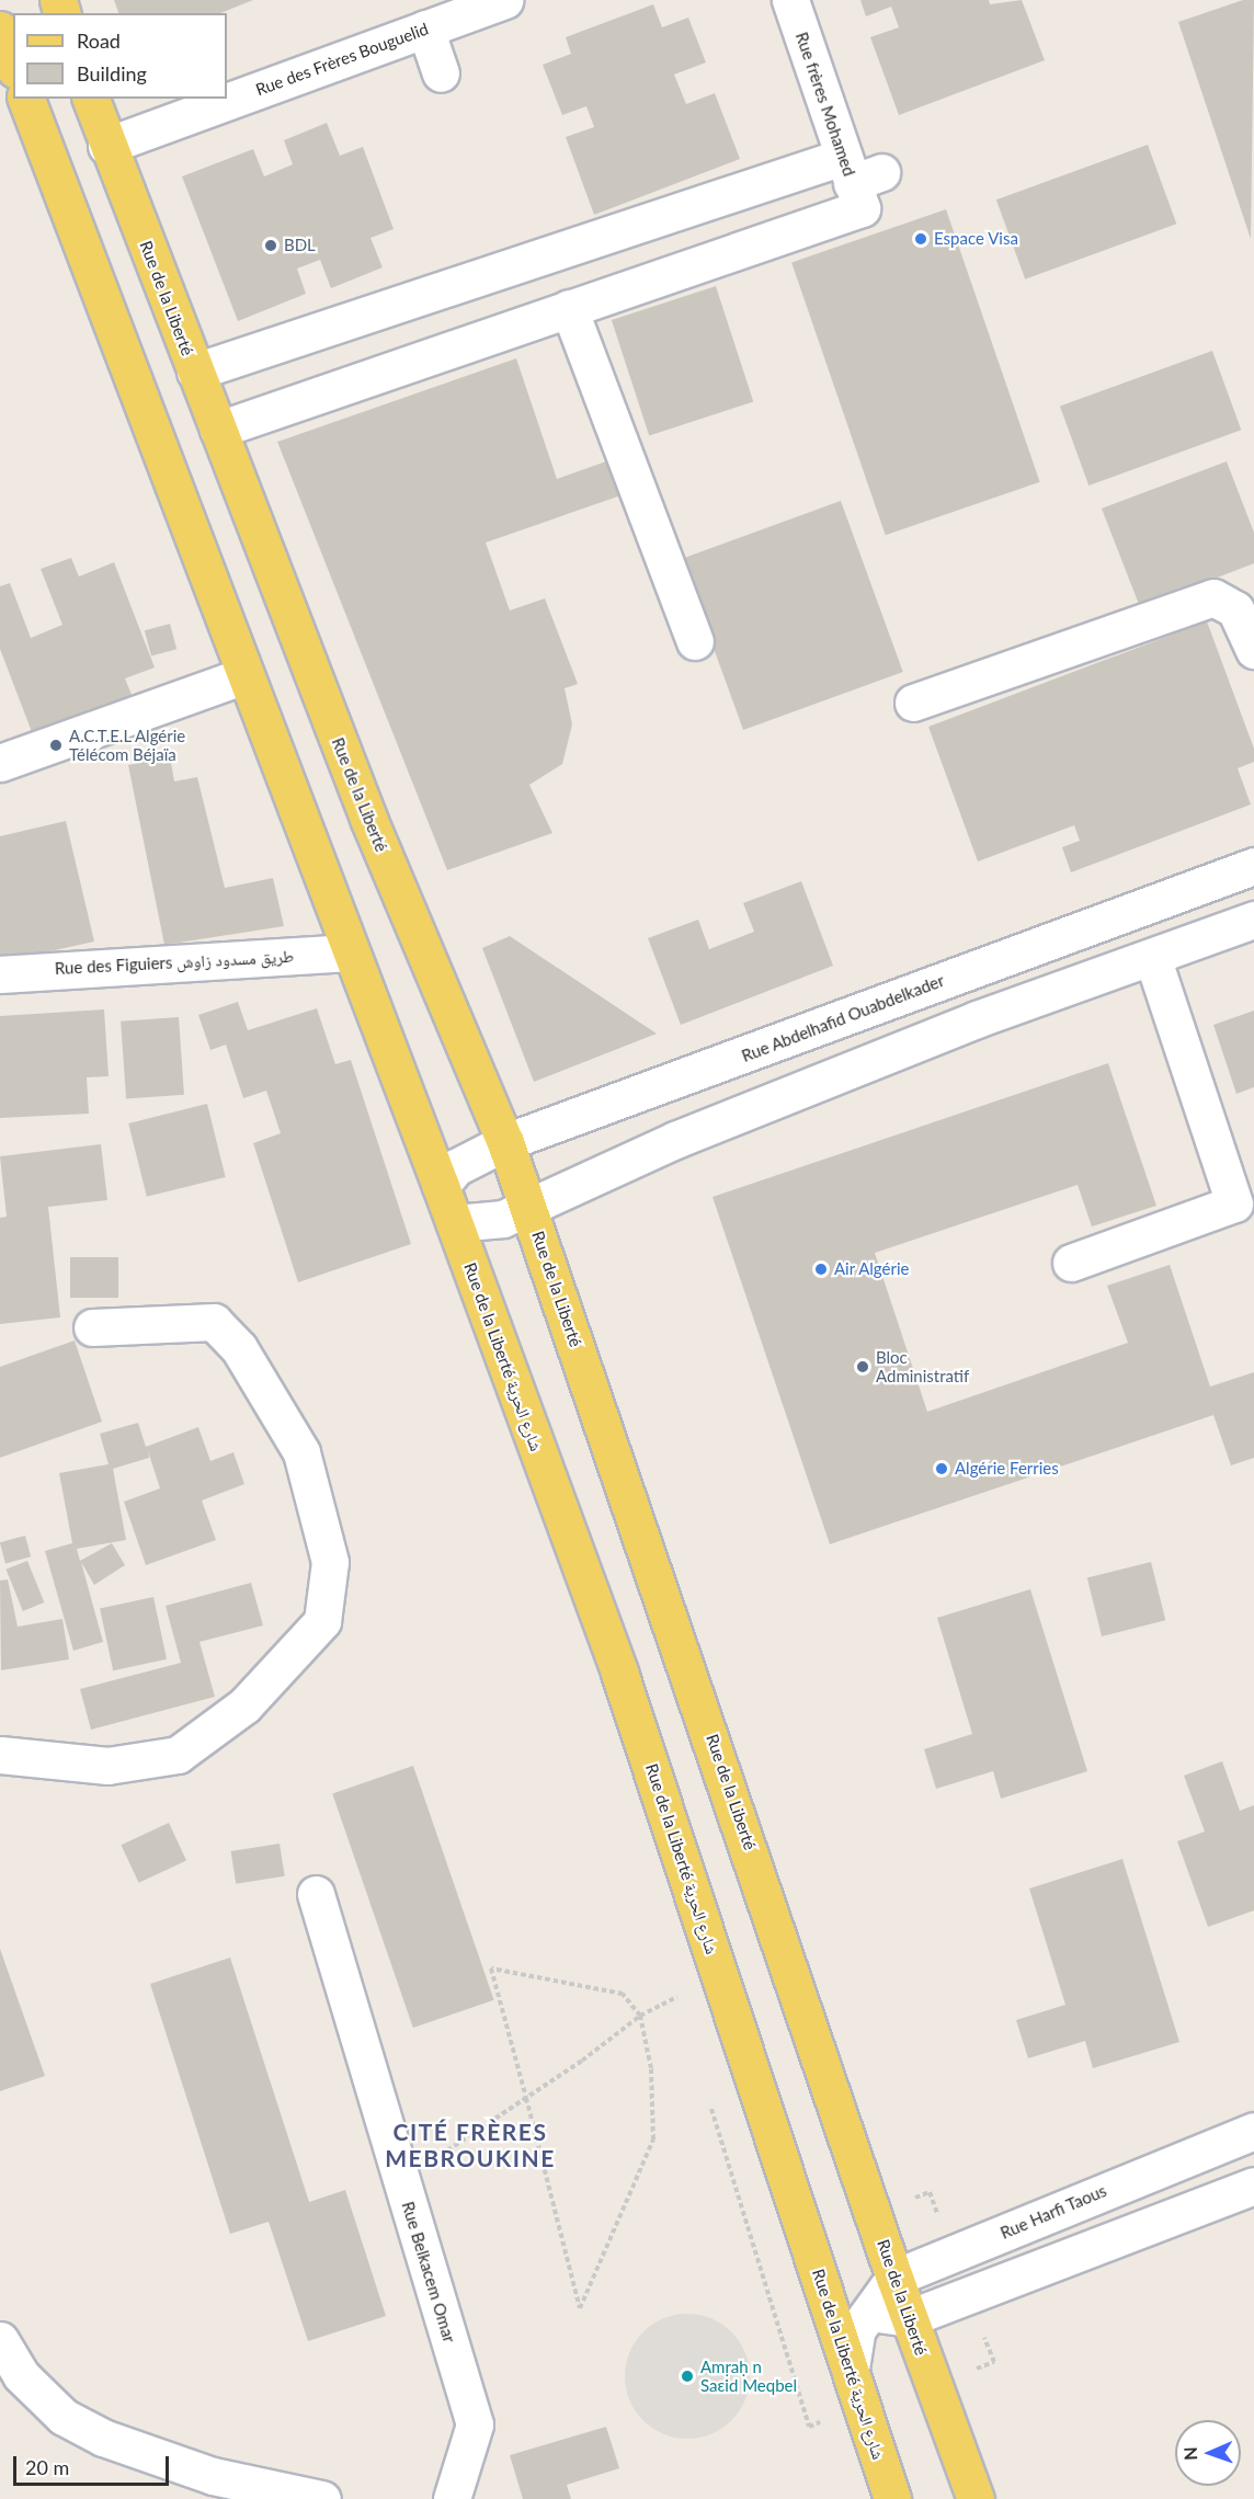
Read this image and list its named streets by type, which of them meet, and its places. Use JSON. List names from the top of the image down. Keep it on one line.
{"streets":{"main road":["Rue de la Liberté","Rue de la Liberté شارع الحرية"],"street":["Rue des Frères Bouguelid","Rue frères Mohamed","Rue des Figuiers طريق مسدود زاوش","Rue Abdelhafid Ouabdelkader","Rue Harfi Taous","Rue Belkacem Omar"]},"crossings":[["Rue des Frères Bouguelid","Rue de la Liberté"],["Rue de la Liberté","Rue Abdelhafid Ouabdelkader"],["Rue de la Liberté","Rue Harfi Taous"],["Rue de la Liberté شارع الحرية","Rue Harfi Taous"]],"districts":["CITÉ FRÈRES MEBROUKINE"],"places":["Espace Visa","BDL","A.C.T.E.L Algérie Télécom Béjaïa","Air Algérie","Bloc Administratif","Algérie Ferries","Amṛaḥ n Saɛid Meqbel"],"legend":["Road","Building"],"scale_bar":"20 m","north":"left"}
